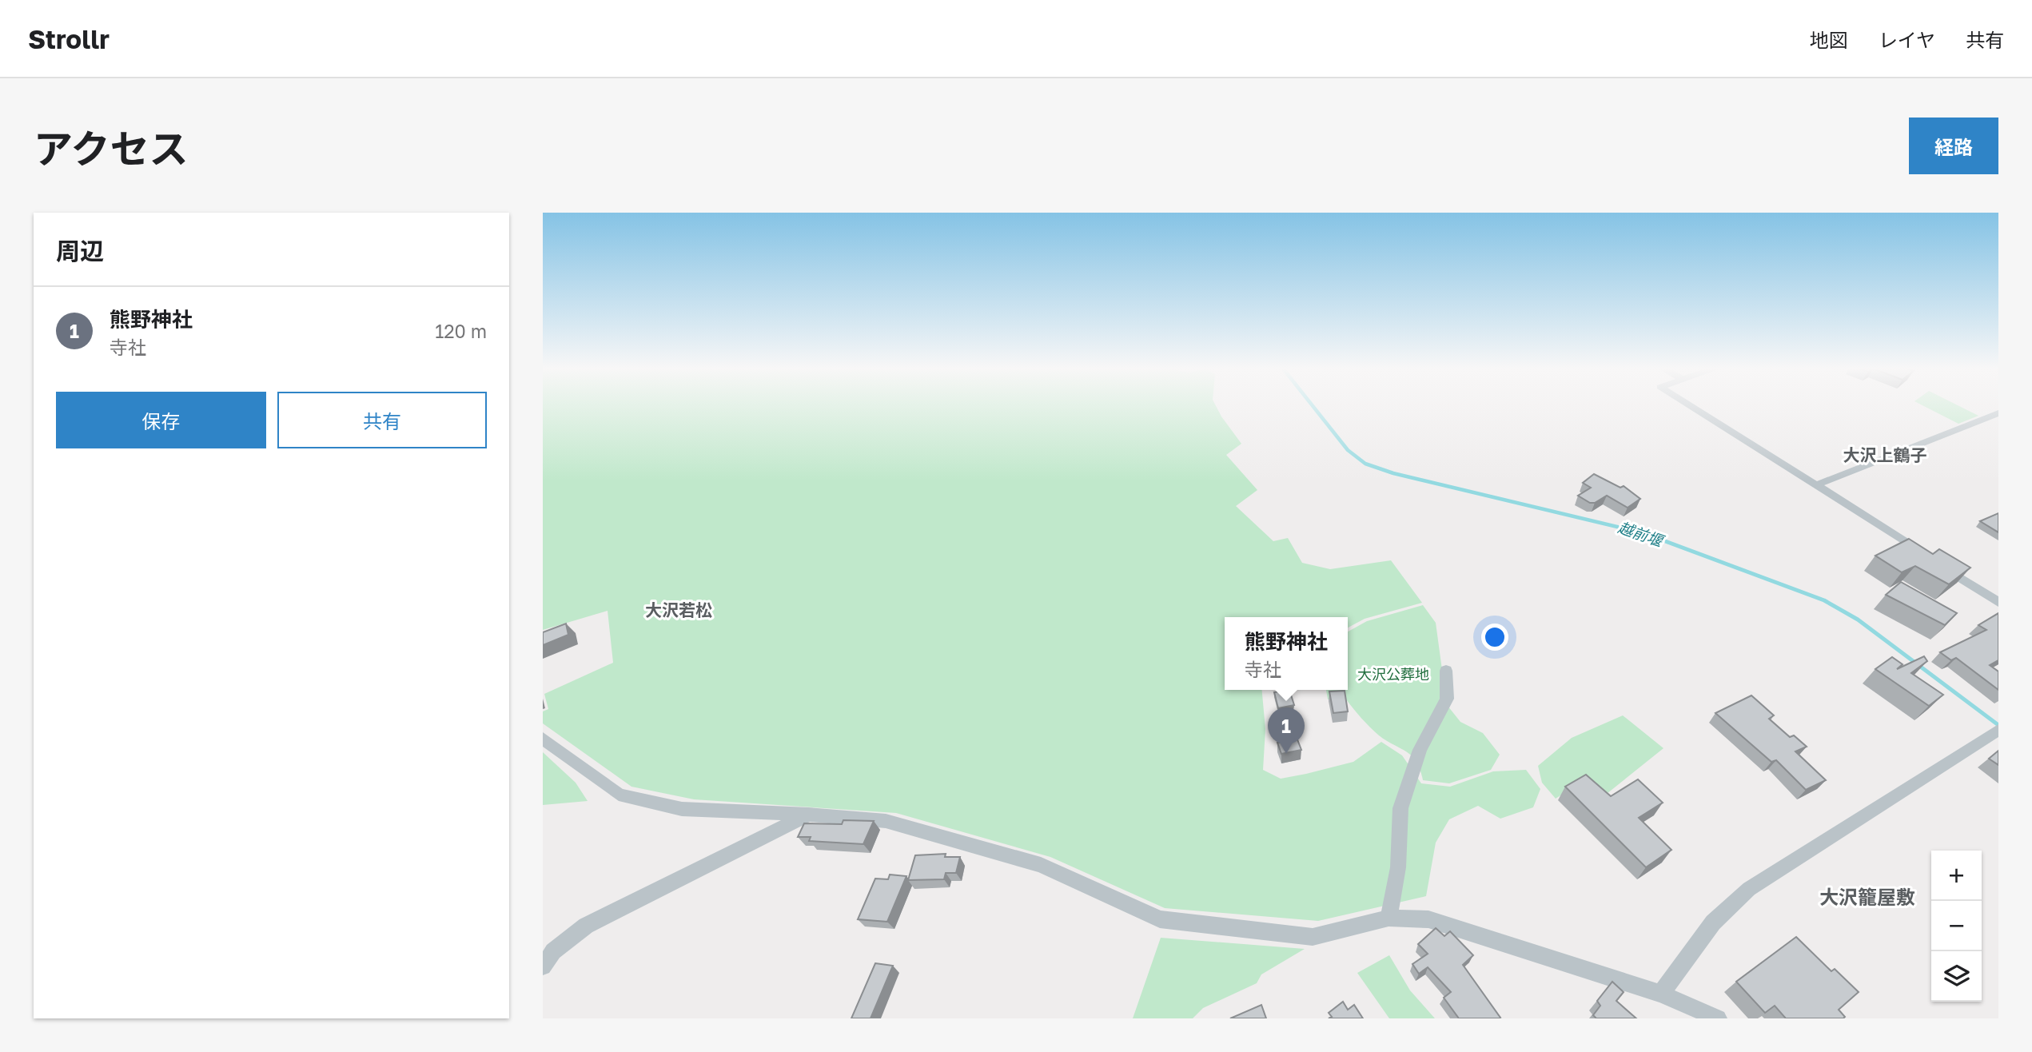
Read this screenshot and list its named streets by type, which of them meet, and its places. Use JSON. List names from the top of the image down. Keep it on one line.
{"districts":["大沢上鶴子","大沢若松","大沢籠屋敷"],"water":["越前堰"],"parks":["大沢公葬地"],"page":{"header":"Strollr","nav":["地図","レイヤ","共有"],"title":"アクセス","buttons":["経路",["保存","共有"]],"heading":"周辺","list":[{"mark":"1","name":"熊野神社","note":"寺社","value":"120 m"}],"popup":["熊野神社","寺社"],"pins":"1","map_buttons":["+","−"]}}
